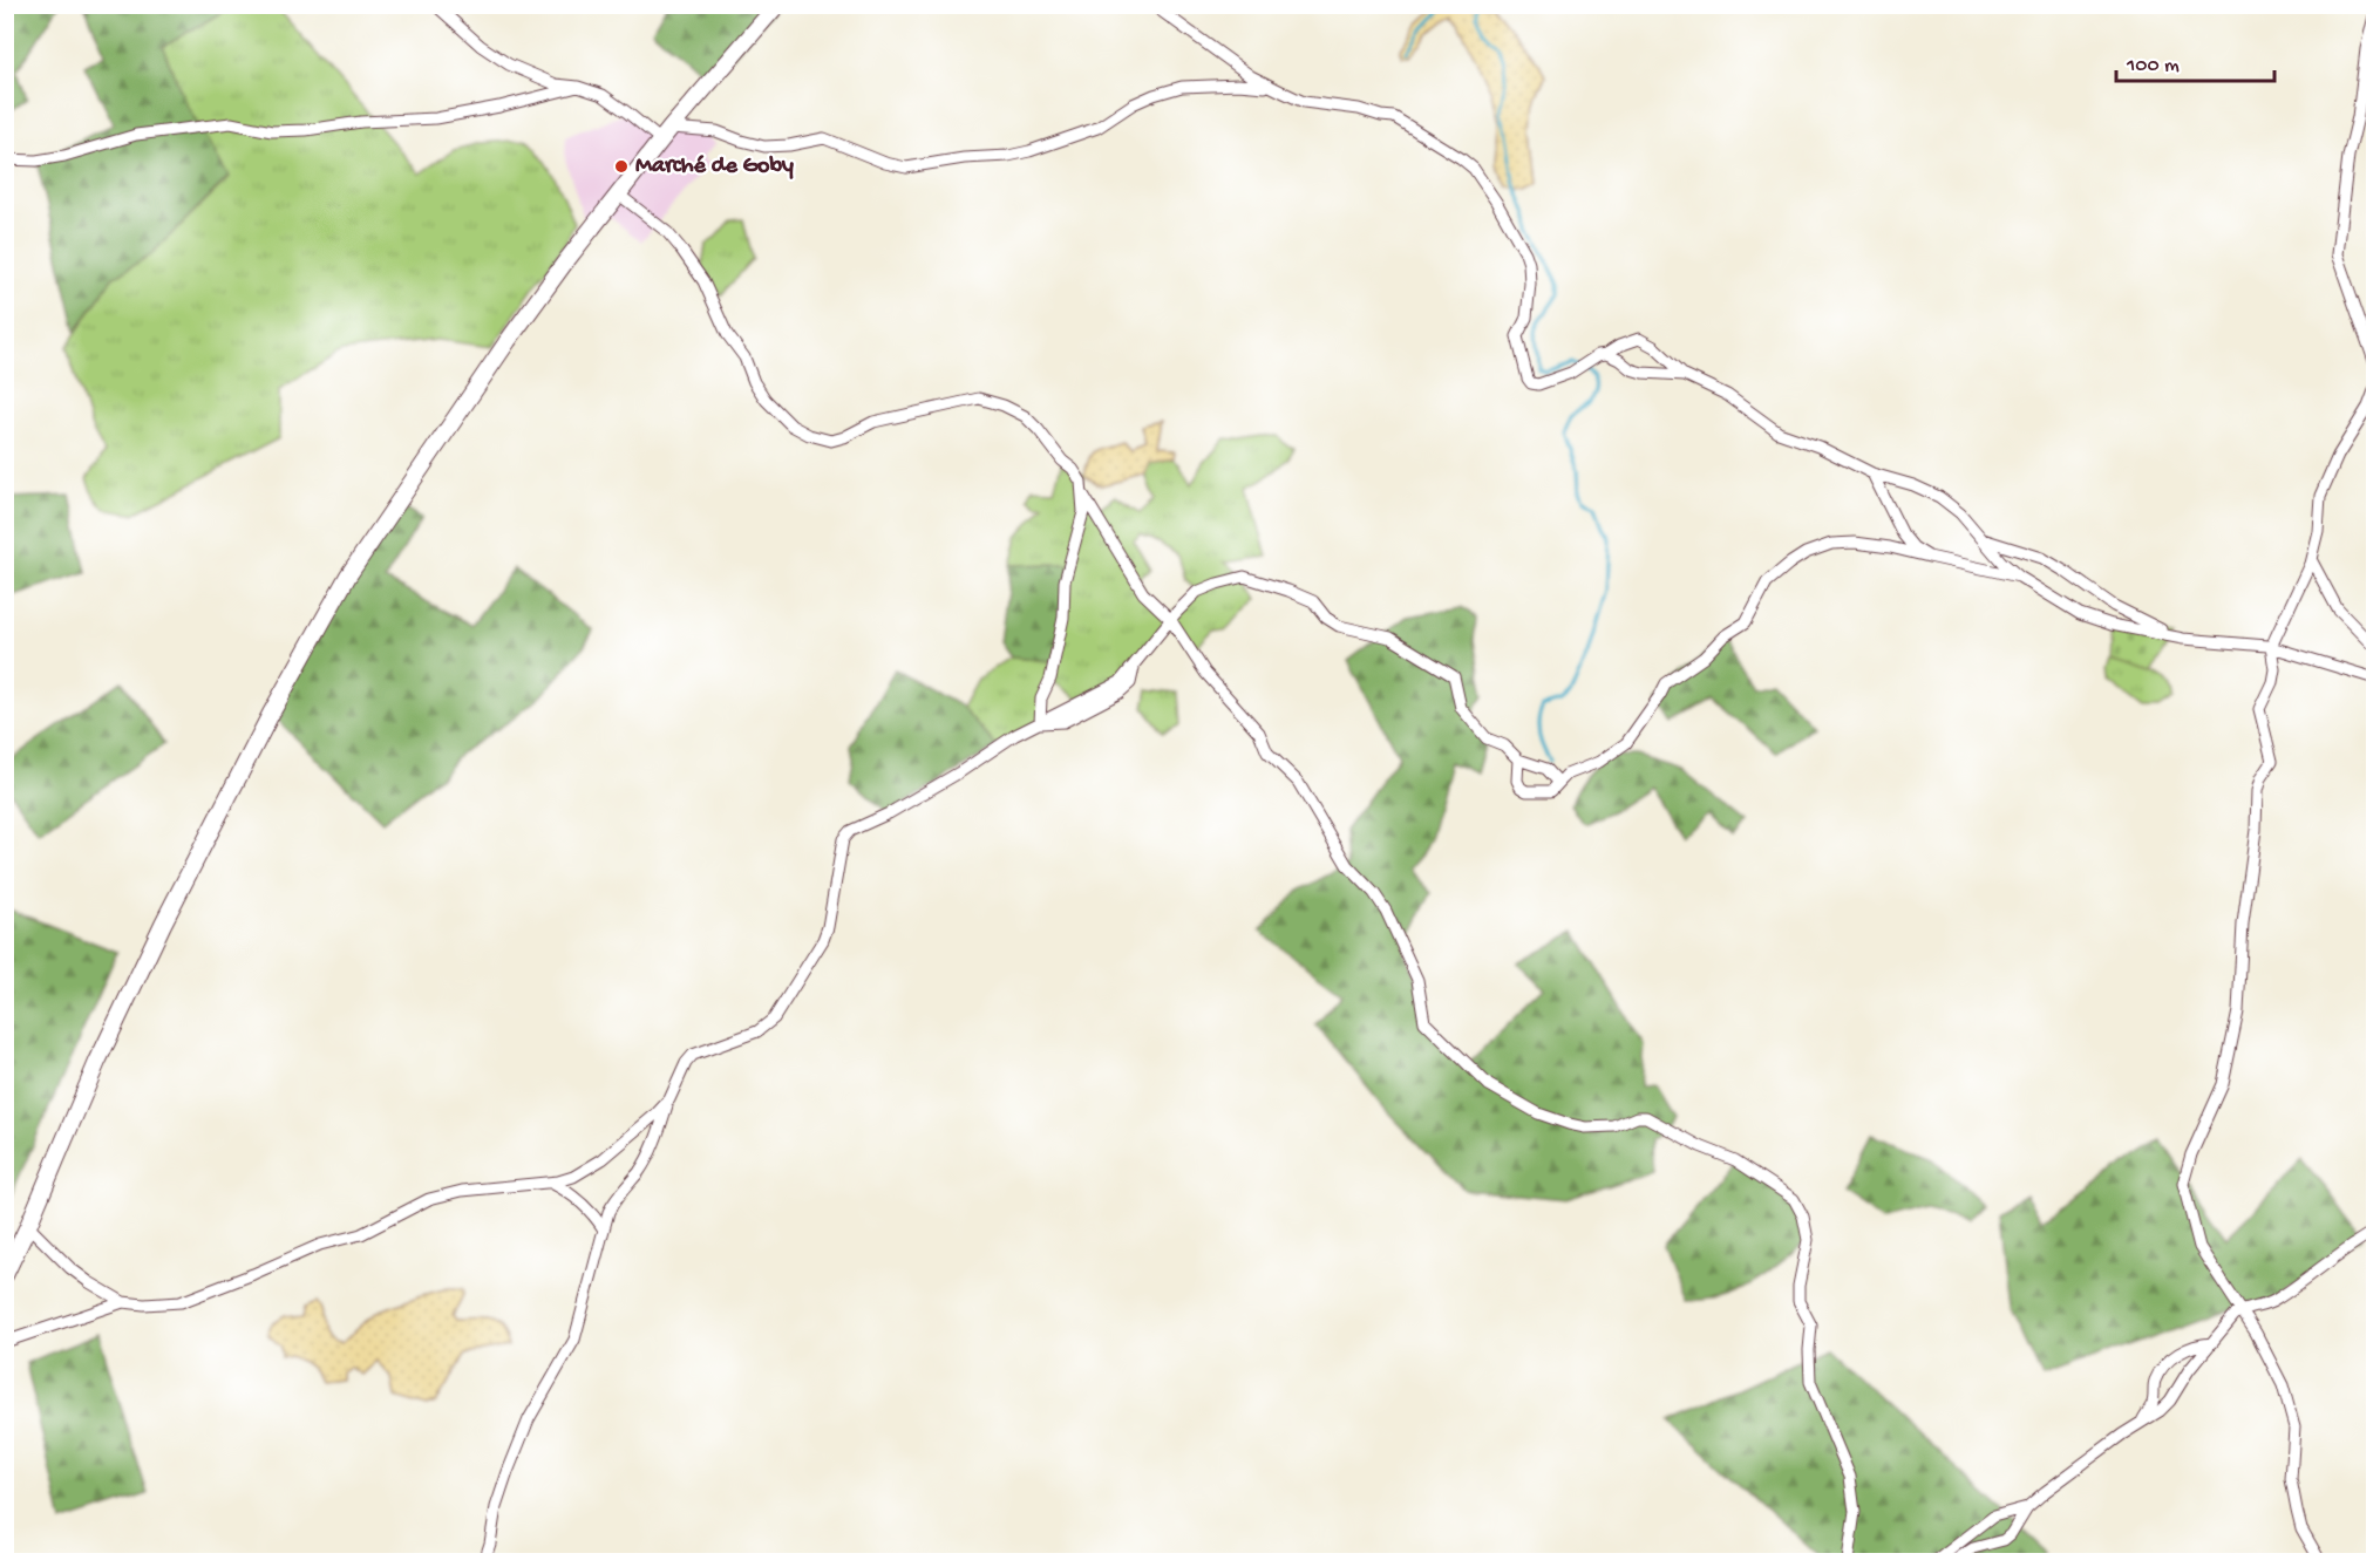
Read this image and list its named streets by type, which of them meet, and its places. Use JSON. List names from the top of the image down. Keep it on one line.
{"places":["Marché de Goby"],"scale_bar":"100 m"}
